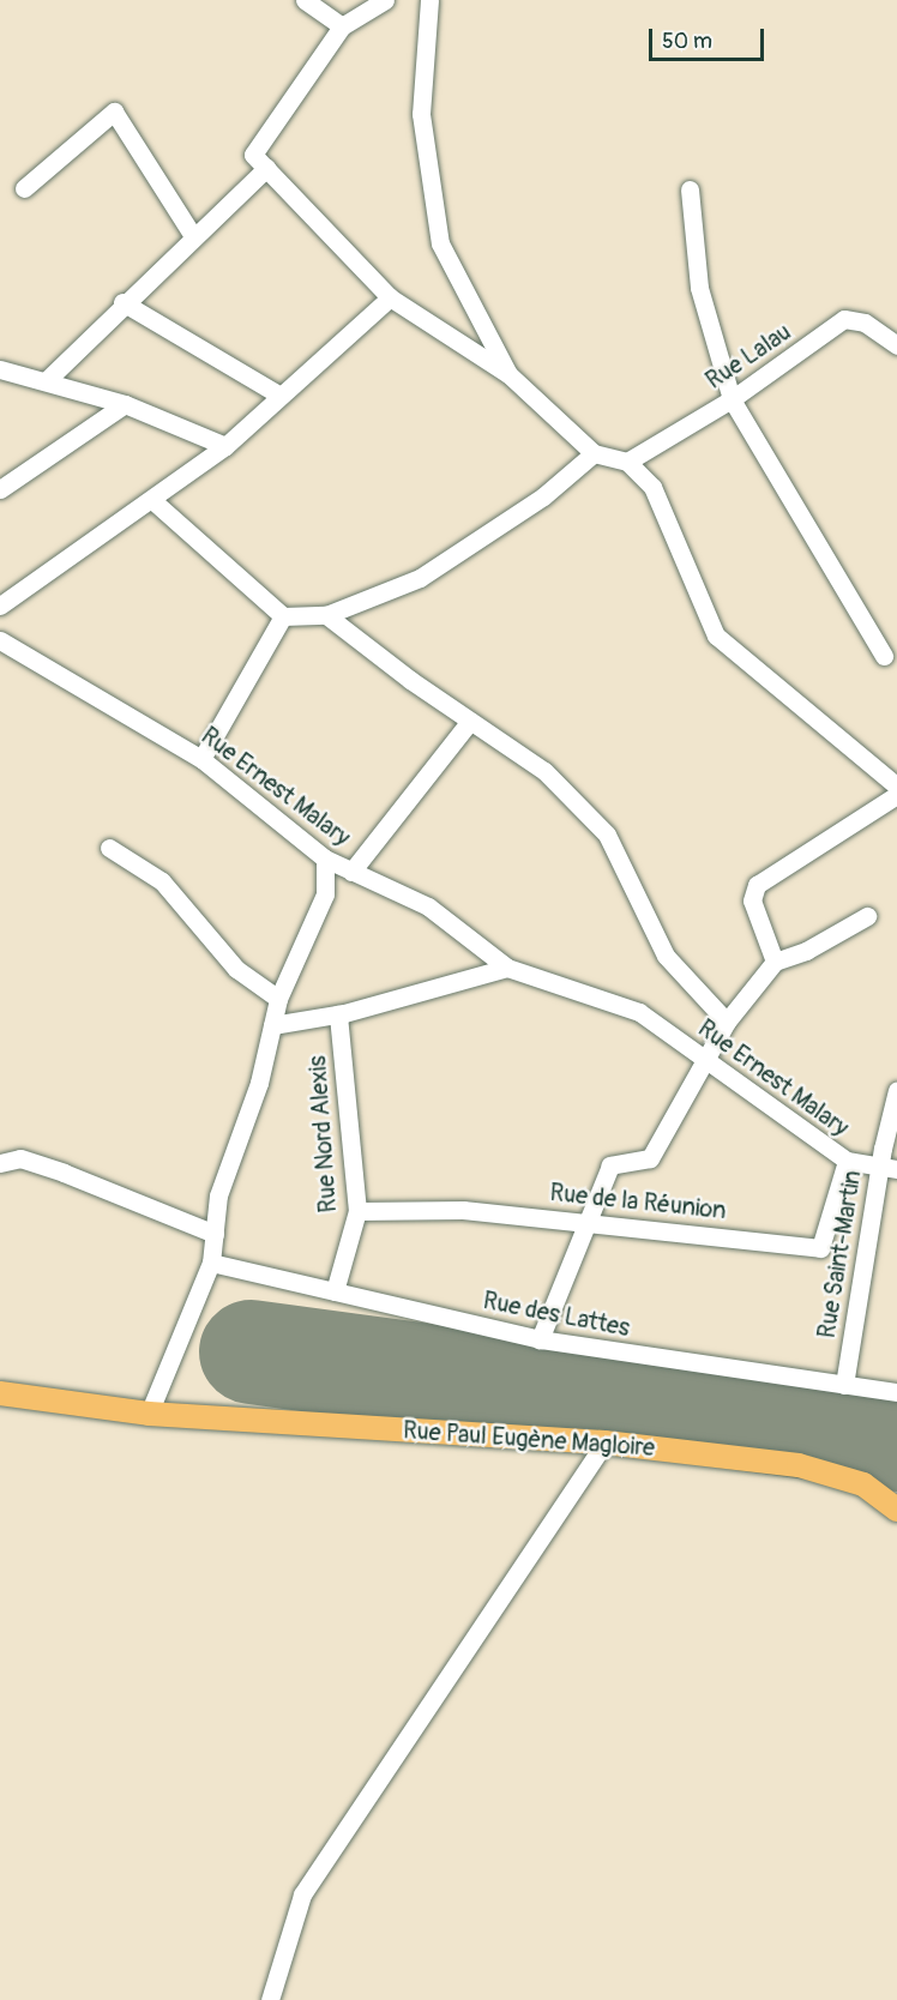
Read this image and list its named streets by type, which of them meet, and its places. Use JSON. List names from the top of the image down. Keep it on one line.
{"streets":{"main road":["Rue Paul Eugène Magloire"],"street":["Rue Lalau","Rue Ernest Malary","Rue Nord Alexis","Rue de la Réunion","Rue Saint-Martin","Rue des Lattes"]},"crossings":[["Rue Ernest Malary","Rue de la Réunion"],["Rue Ernest Malary","Rue Saint-Martin"],["Rue Nord Alexis","Rue de la Réunion"],["Rue Nord Alexis","Rue des Lattes"],["Rue Saint-Martin","Rue des Lattes"]],"scale_bar":"50 m"}
